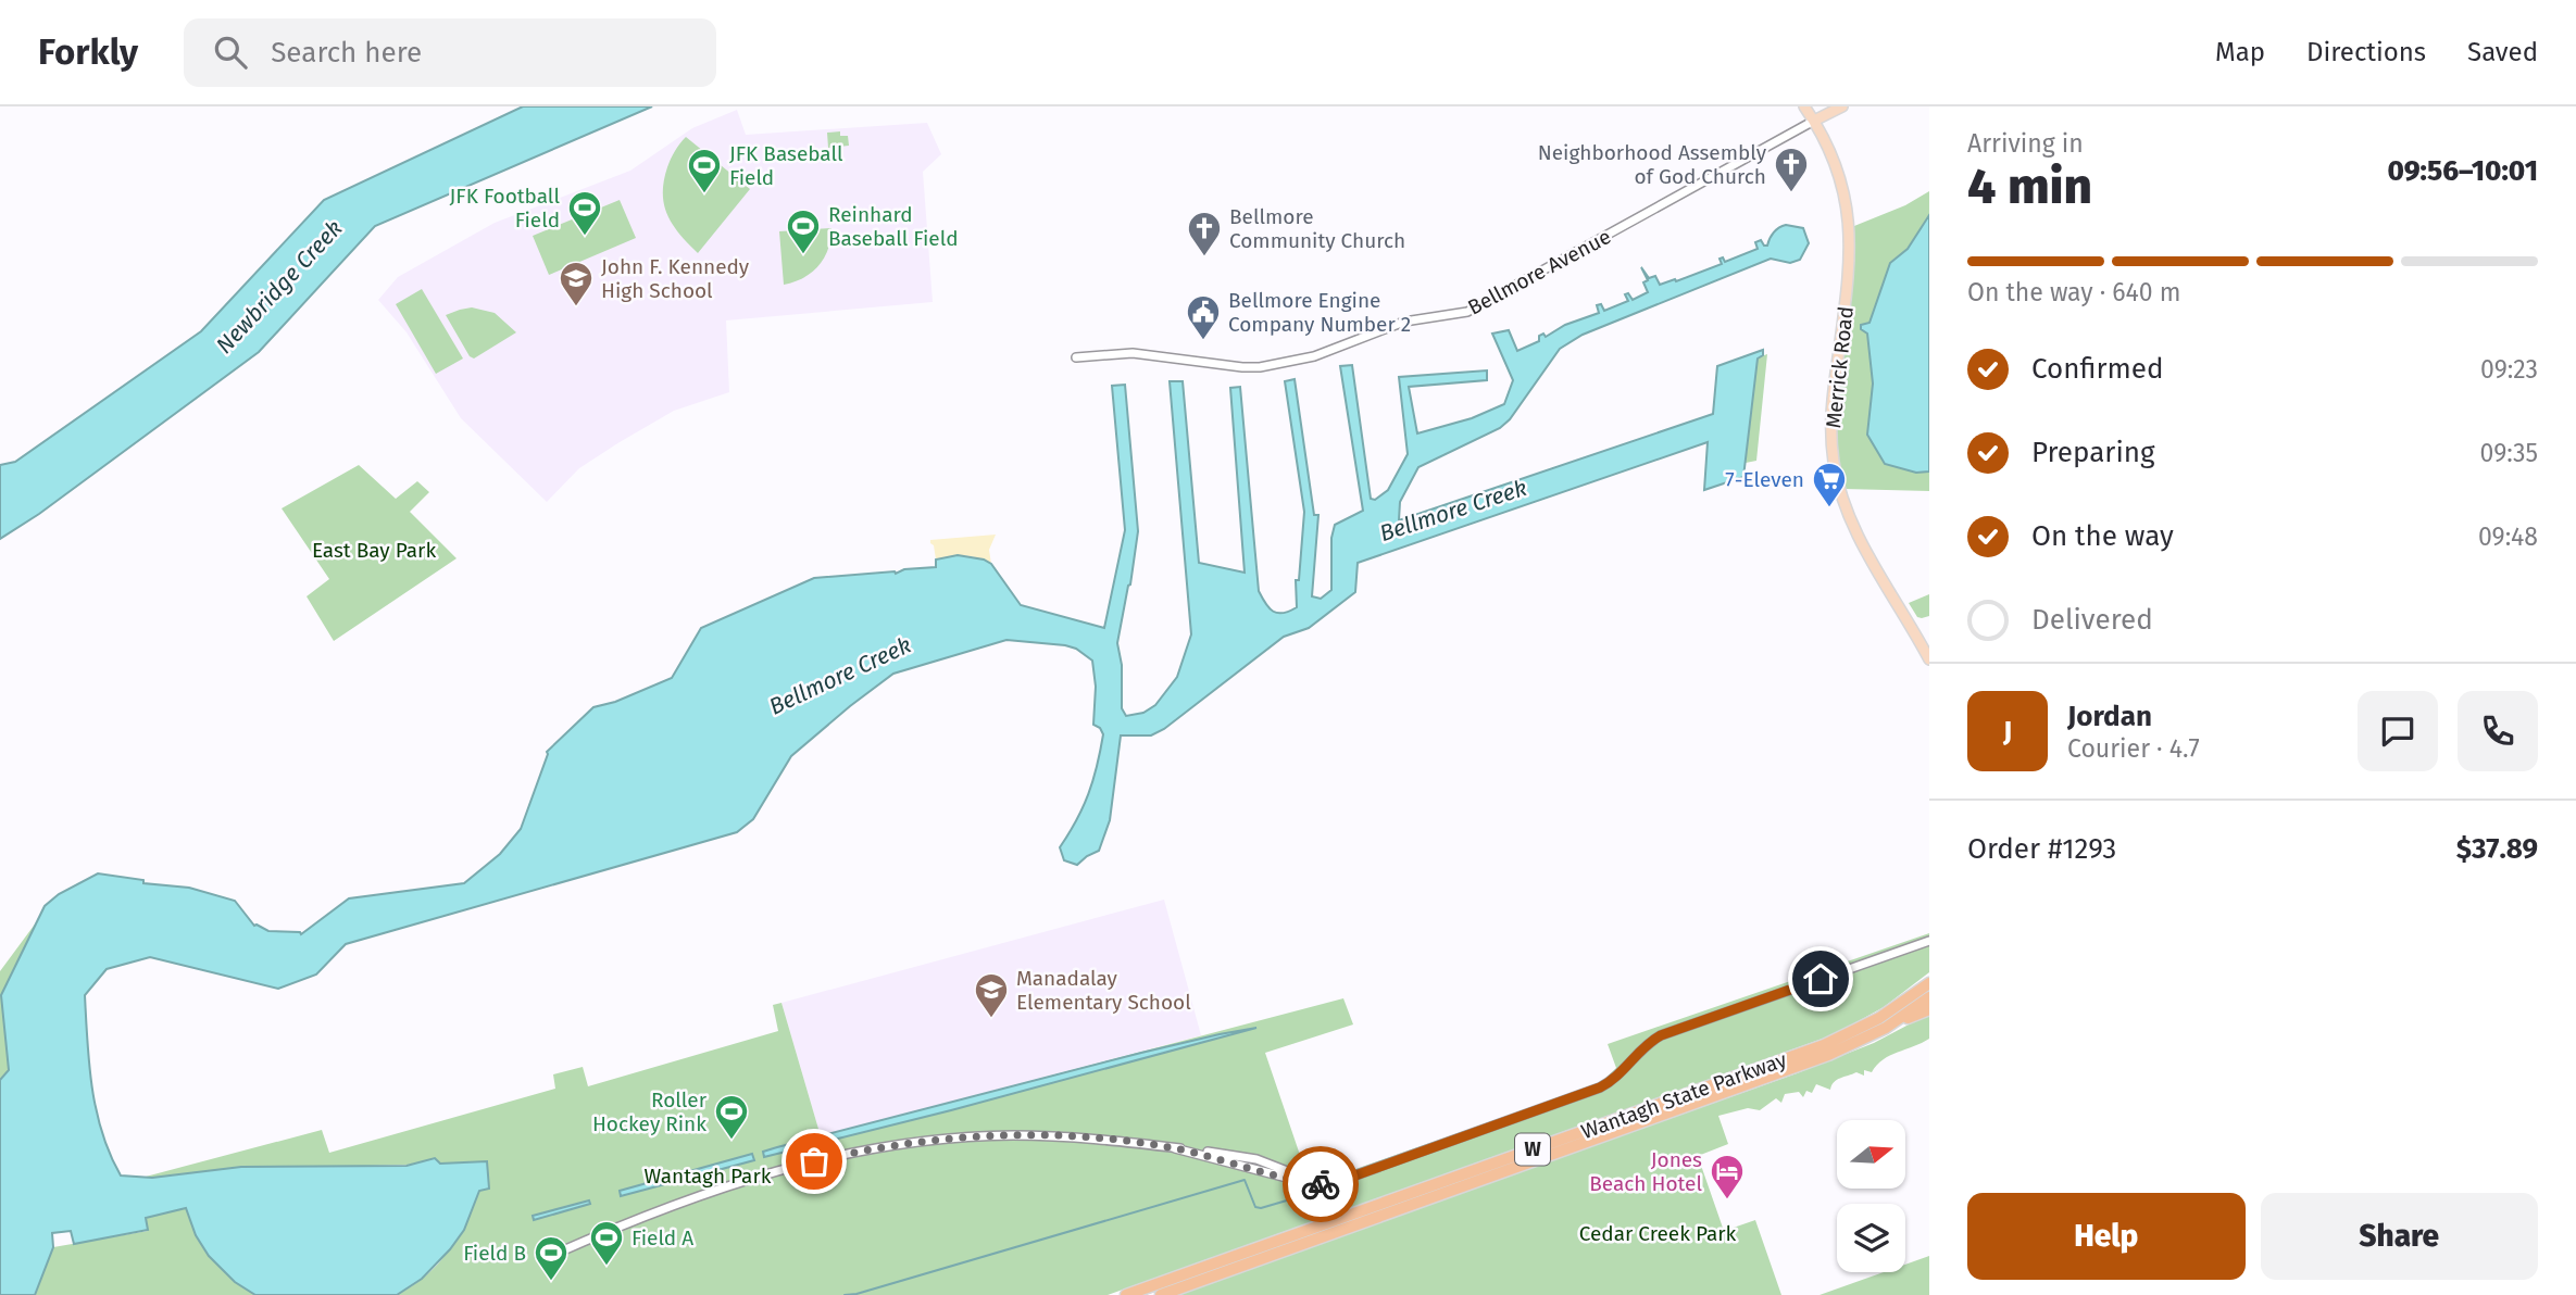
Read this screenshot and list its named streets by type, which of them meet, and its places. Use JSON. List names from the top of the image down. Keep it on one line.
{"streets":{"highway":["Wantagh State Parkway","W"],"main road":["Bellmore Avenue","Merrick Road"]},"crossings":[["Bellmore Avenue","Merrick Road"]],"water":["Newbridge Creek","Bellmore Creek"],"parks":["East Bay Park","Wantagh Park","Cedar Creek Park"],"places":{"church":["Neighborhood Assembly of God Church","Bellmore Community Church"],"sports":["JFK Baseball Field","JFK Football Field","Reinhard Baseball Field","Roller Hockey Rink","Field A","Field B"],"school or university":["John F. Kennedy High School","Manadalay Elementary School"],"public building":["Bellmore Engine Company Number 2"],"supermarket":["7-Eleven"],"hotel":["Jones Beach Hotel"]},"north":"right","page":{"header":"Forkly","search":"Search here","nav":["Map","Directions","Saved"],"heading":["4 min","Arriving in","09:56–10:01"],"panel":["Jordan","Courier · 4.7","Order #1293","$37.89"],"bar":"On the way · 640 m","list":[["Confirmed","09:23"],["Preparing","09:35"],["On the way","09:48"],"Delivered"],"round":"J","buttons":["Help","Share"]}}
